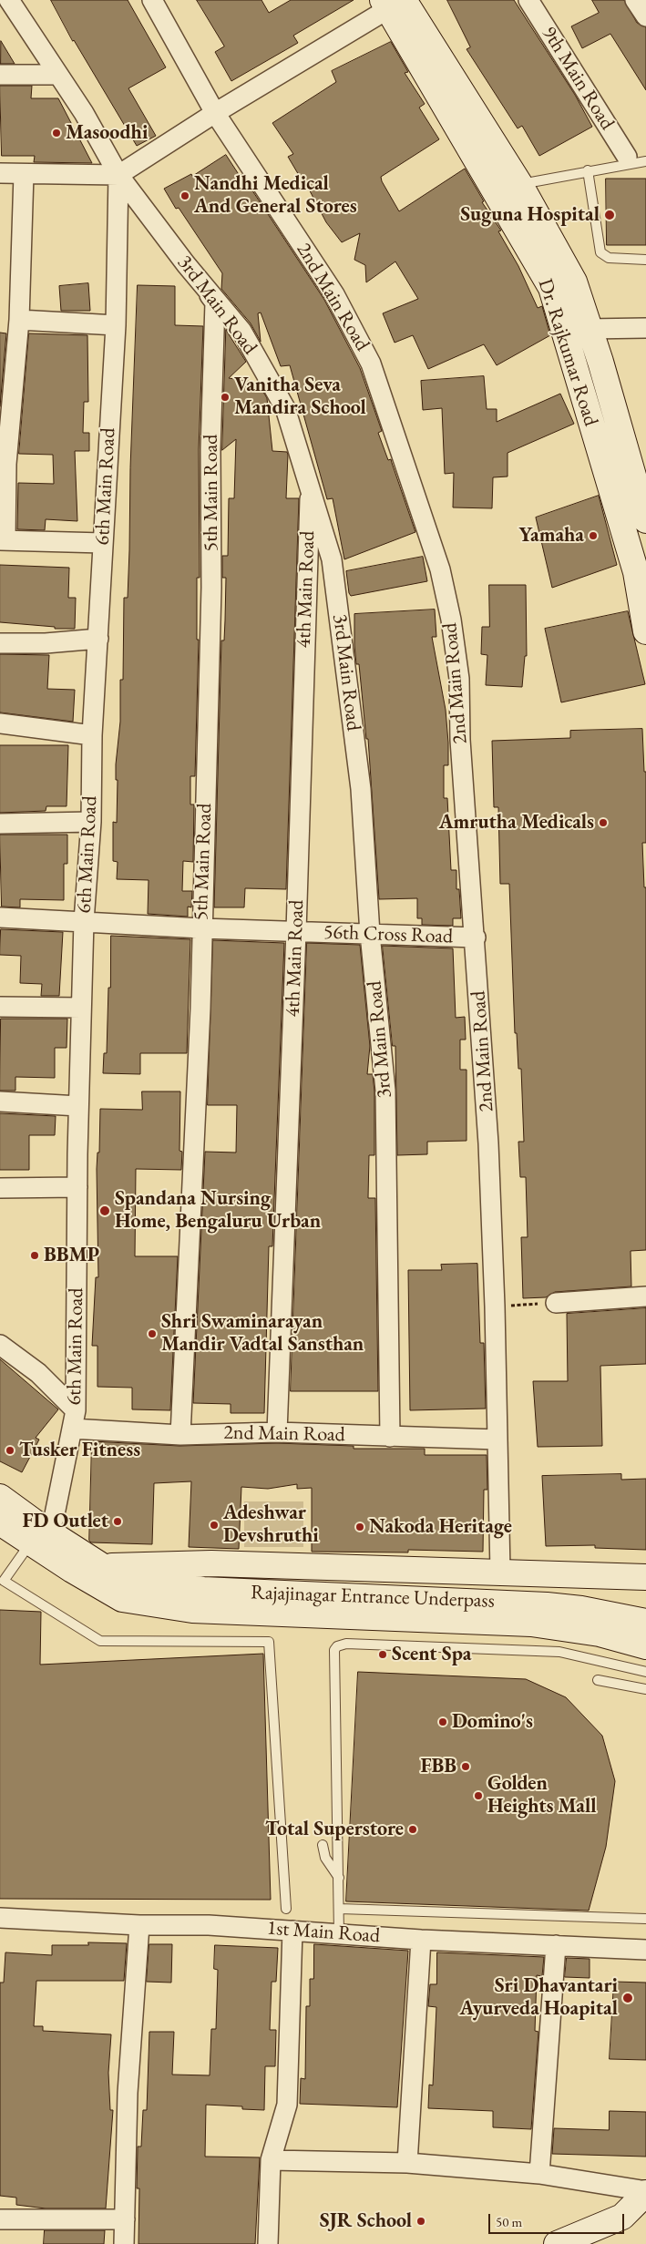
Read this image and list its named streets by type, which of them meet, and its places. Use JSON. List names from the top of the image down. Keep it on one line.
{"streets":{"main road":["Dr. Rajkumar Road","Rajajinagar Entrance Underpass"],"street":["9th Main Road","2nd Main Road","3rd Main Road","6th Main Road","5th Main Road","4th Main Road","56th Cross Road","1st Main Road"]},"crossings":[["2nd Main Road","3rd Main Road"],["2nd Main Road","6th Main Road"],["2nd Main Road","5th Main Road"],["2nd Main Road","4th Main Road"],["2nd Main Road","56th Cross Road"],["3rd Main Road","6th Main Road"],["3rd Main Road","5th Main Road"],["3rd Main Road","4th Main Road"],["3rd Main Road","56th Cross Road"],["6th Main Road","56th Cross Road"],["6th Main Road","Rajajinagar Entrance Underpass"],["5th Main Road","56th Cross Road"],["4th Main Road","56th Cross Road"]],"places":["Masoodhi","Nandhi Medical And General Stores","Suguna Hospital","Vanitha Seva Mandira School","Yamaha","Amrutha Medicals","Spandana Nursing Home, Bengaluru Urban","BBMP","Shri Swaminarayan Mandir Vadtal Sansthan","Tusker Fitness","FD Outlet","Adeshwar Devshruthi","Nakoda Heritage","Scent Spa","Domino's","FBB","Golden Heights Mall","Total Superstore","Sri Dhavantari Ayurveda Hoapital","SJR School"],"scale_bar":"50 m"}
